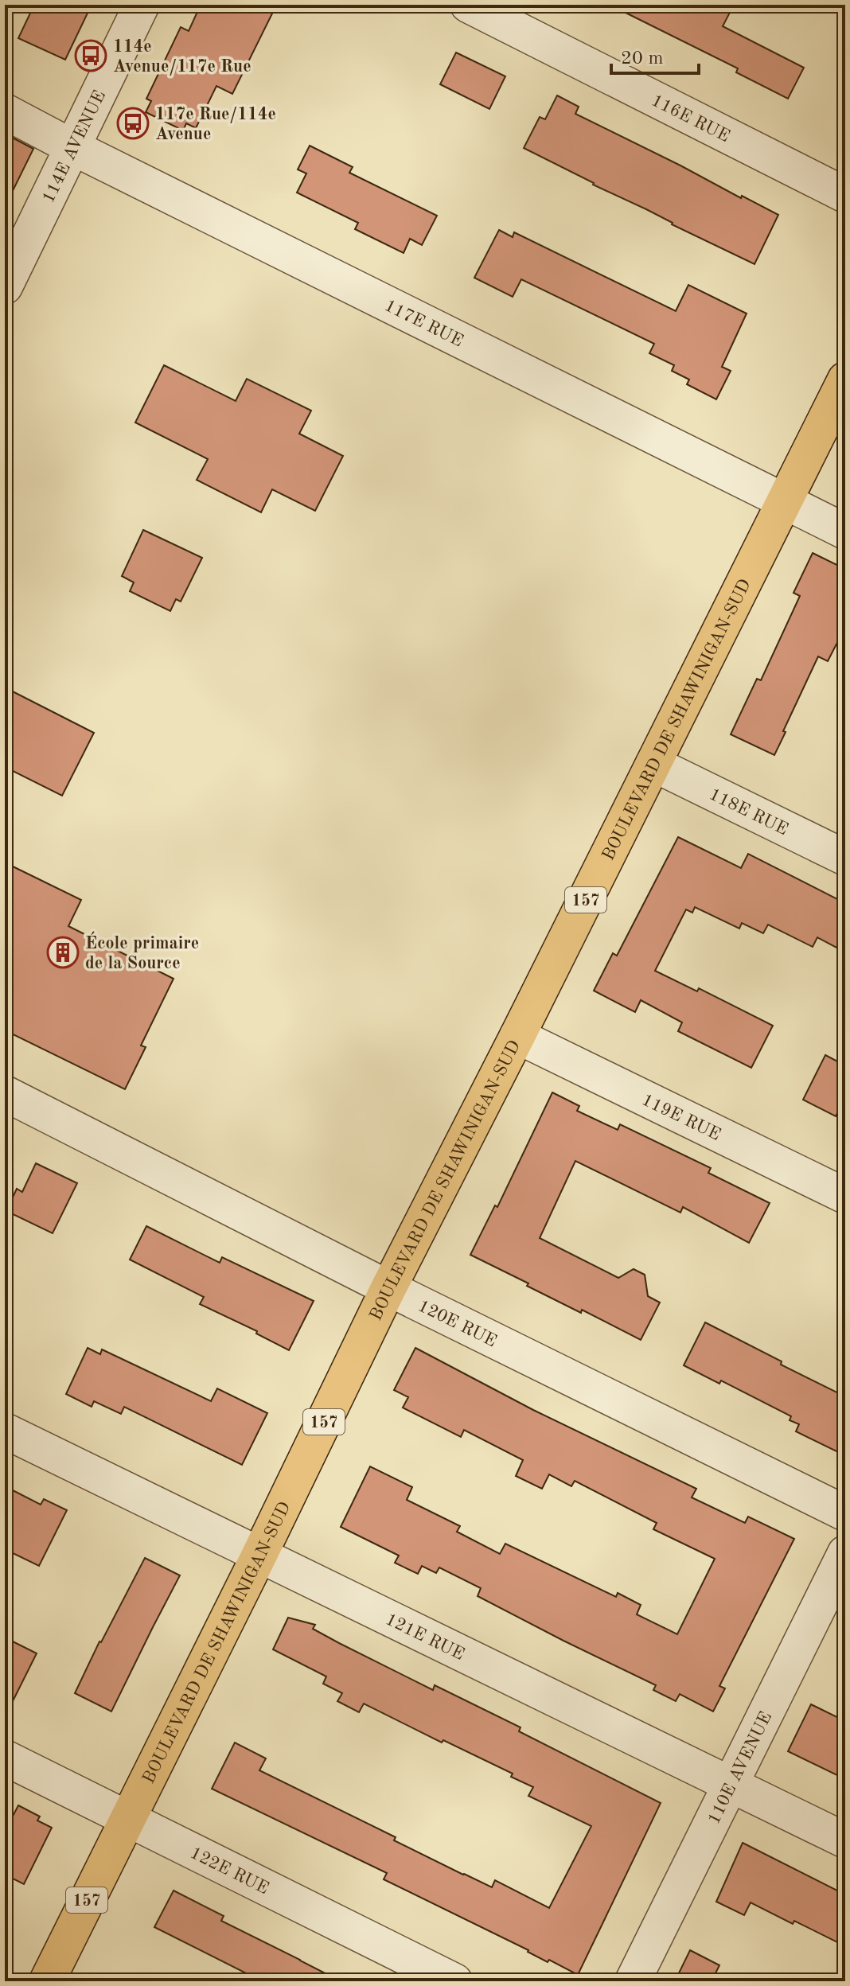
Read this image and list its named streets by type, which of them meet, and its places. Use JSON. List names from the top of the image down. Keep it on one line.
{"streets":{"main road":["BOULEVARD DE SHAWINIGAN-SUD","157"],"street":["116E RUE","114E AVENUE","117E RUE","118E RUE","119E RUE","120E RUE","121E RUE","110E AVENUE","122E RUE"]},"crossings":[["114E AVENUE","117E RUE"],["117E RUE","BOULEVARD DE SHAWINIGAN-SUD"],["BOULEVARD DE SHAWINIGAN-SUD","118E RUE"],["BOULEVARD DE SHAWINIGAN-SUD","119E RUE"],["BOULEVARD DE SHAWINIGAN-SUD","120E RUE"],["BOULEVARD DE SHAWINIGAN-SUD","121E RUE"],["BOULEVARD DE SHAWINIGAN-SUD","122E RUE"],["121E RUE","110E AVENUE"]],"places":{"bus stop":["114e Avenue/117e Rue","117e Rue/114e Avenue"],"building":["École primaire de la Source"]},"scale_bar":"20 m"}
